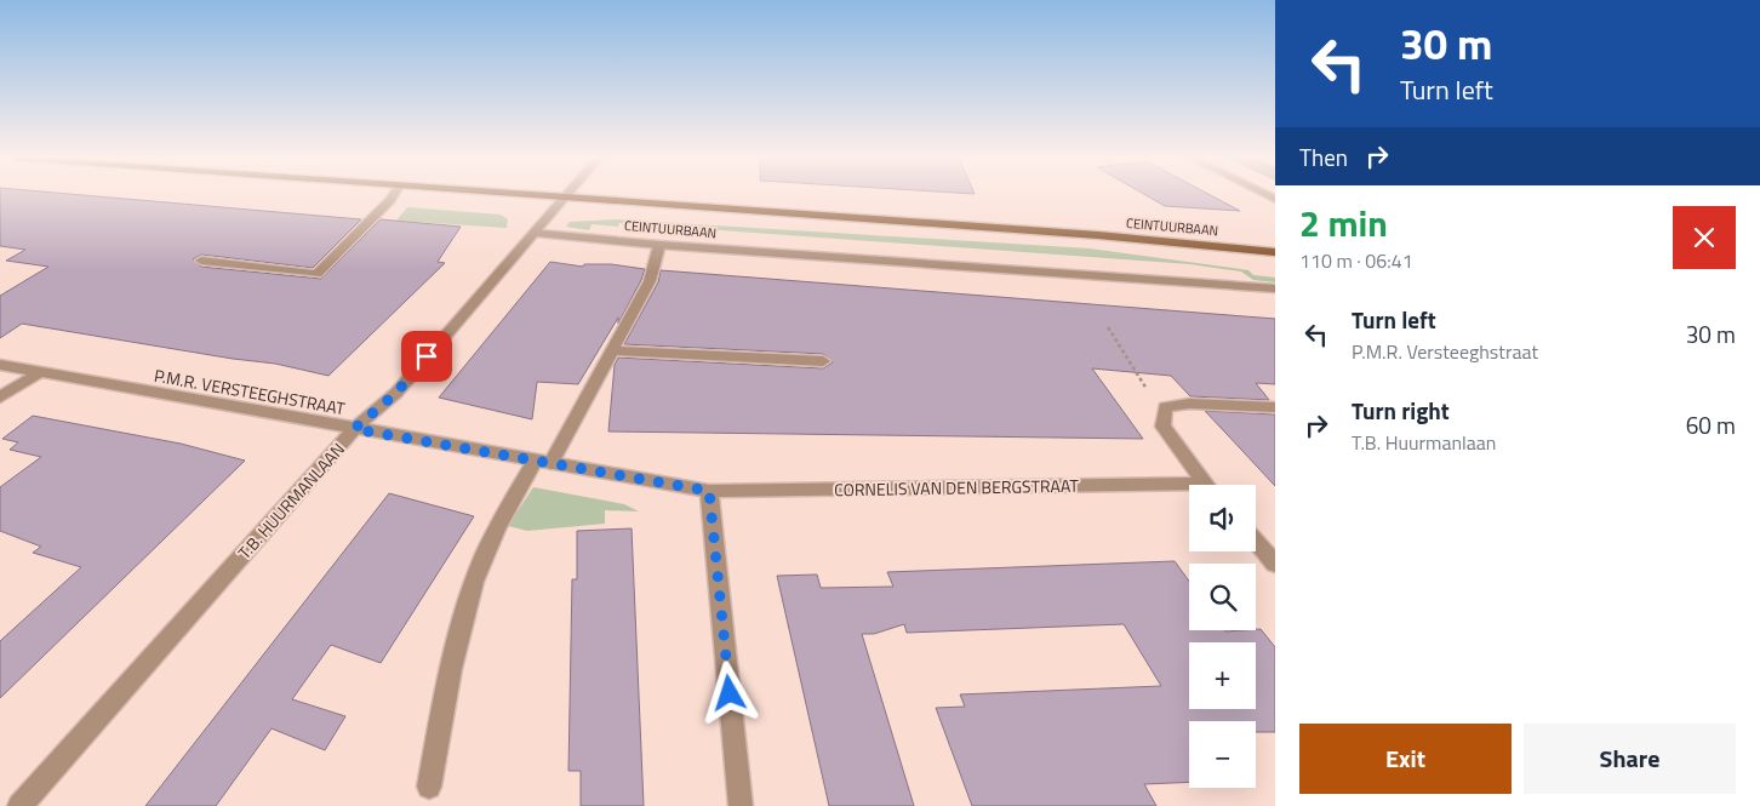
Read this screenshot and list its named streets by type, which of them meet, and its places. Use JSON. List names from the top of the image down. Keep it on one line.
{"streets":{"main road":["CEINTUURBAAN"],"street":["P.M.R. VERSTEEGHSTRAAT","CORNELIS VAN DEN BERGSTRAAT","T.B. HUURMANLAAN"]},"crossings":[["CEINTUURBAAN","T.B. HUURMANLAAN"],["P.M.R. VERSTEEGHSTRAAT","CORNELIS VAN DEN BERGSTRAAT"],["P.M.R. VERSTEEGHSTRAAT","T.B. HUURMANLAAN"]],"page":{"turn":["30 m","Turn left"],"then":"Then","heading":["2 min","110 m · 06:41"],"list":[{"name":"Turn left","note":"P.M.R. Versteeghstraat","value":"30 m"},{"name":"Turn right","note":"T.B. Huurmanlaan","value":"60 m"}],"map_buttons":["+","−"],"buttons":["Exit","Share"]}}
